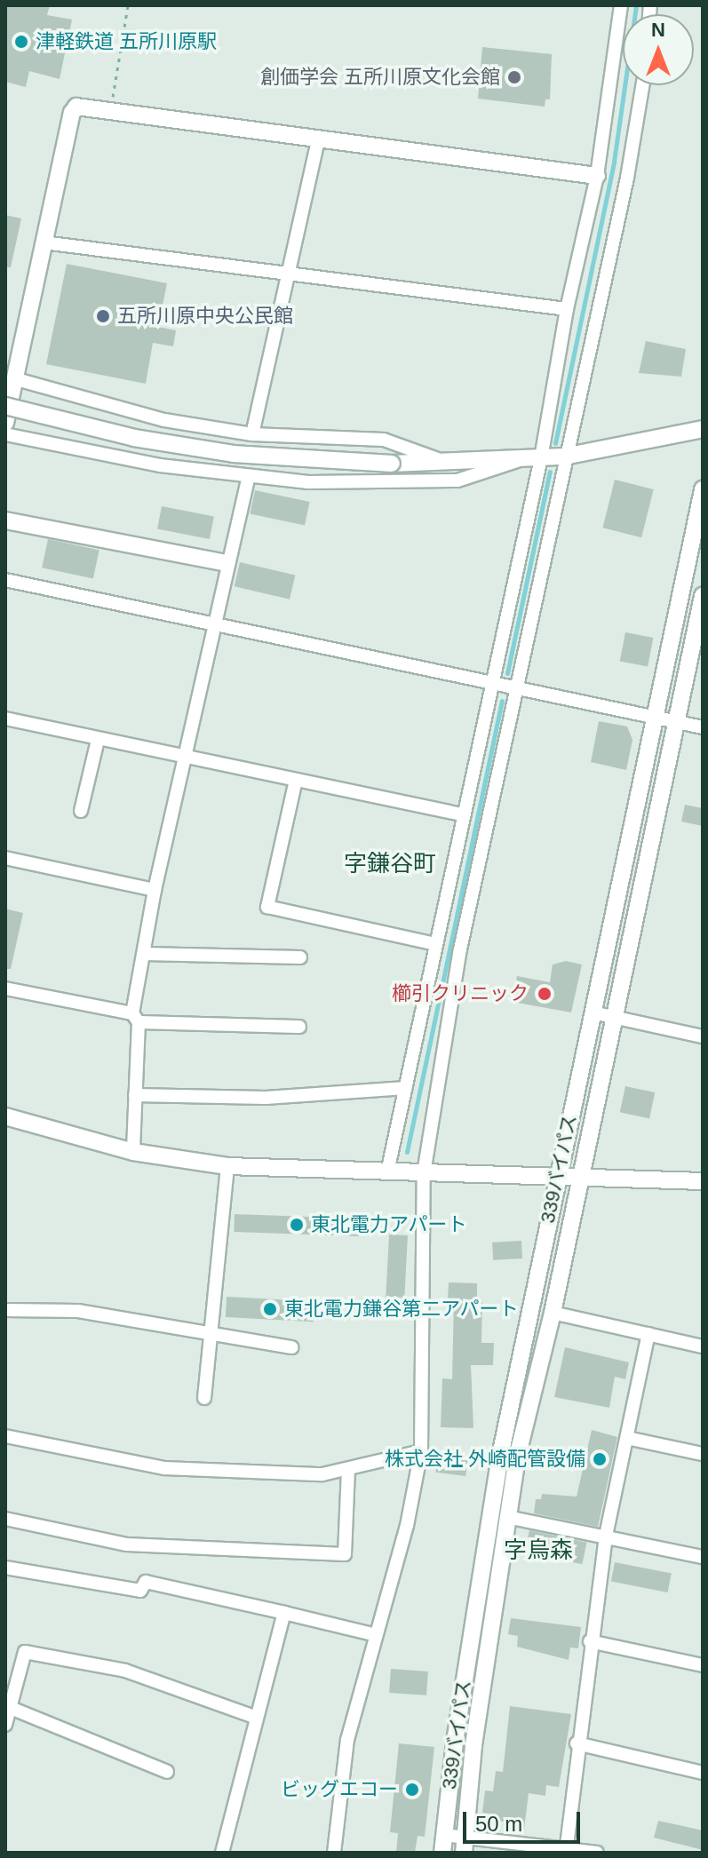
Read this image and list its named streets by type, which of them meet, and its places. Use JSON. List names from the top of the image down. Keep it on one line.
{"streets":{"street":["339バイパス"]},"districts":["字鎌谷町","字烏森"],"places":["津軽鉄道 五所川原駅","創価学会 五所川原文化会館","五所川原中央公民館","櫛引クリニック","東北電力アパート","東北電力鎌谷第二アパート","株式会社 外崎配管設備","ビッグエコー"],"scale_bar":"50 m","north":"top"}
